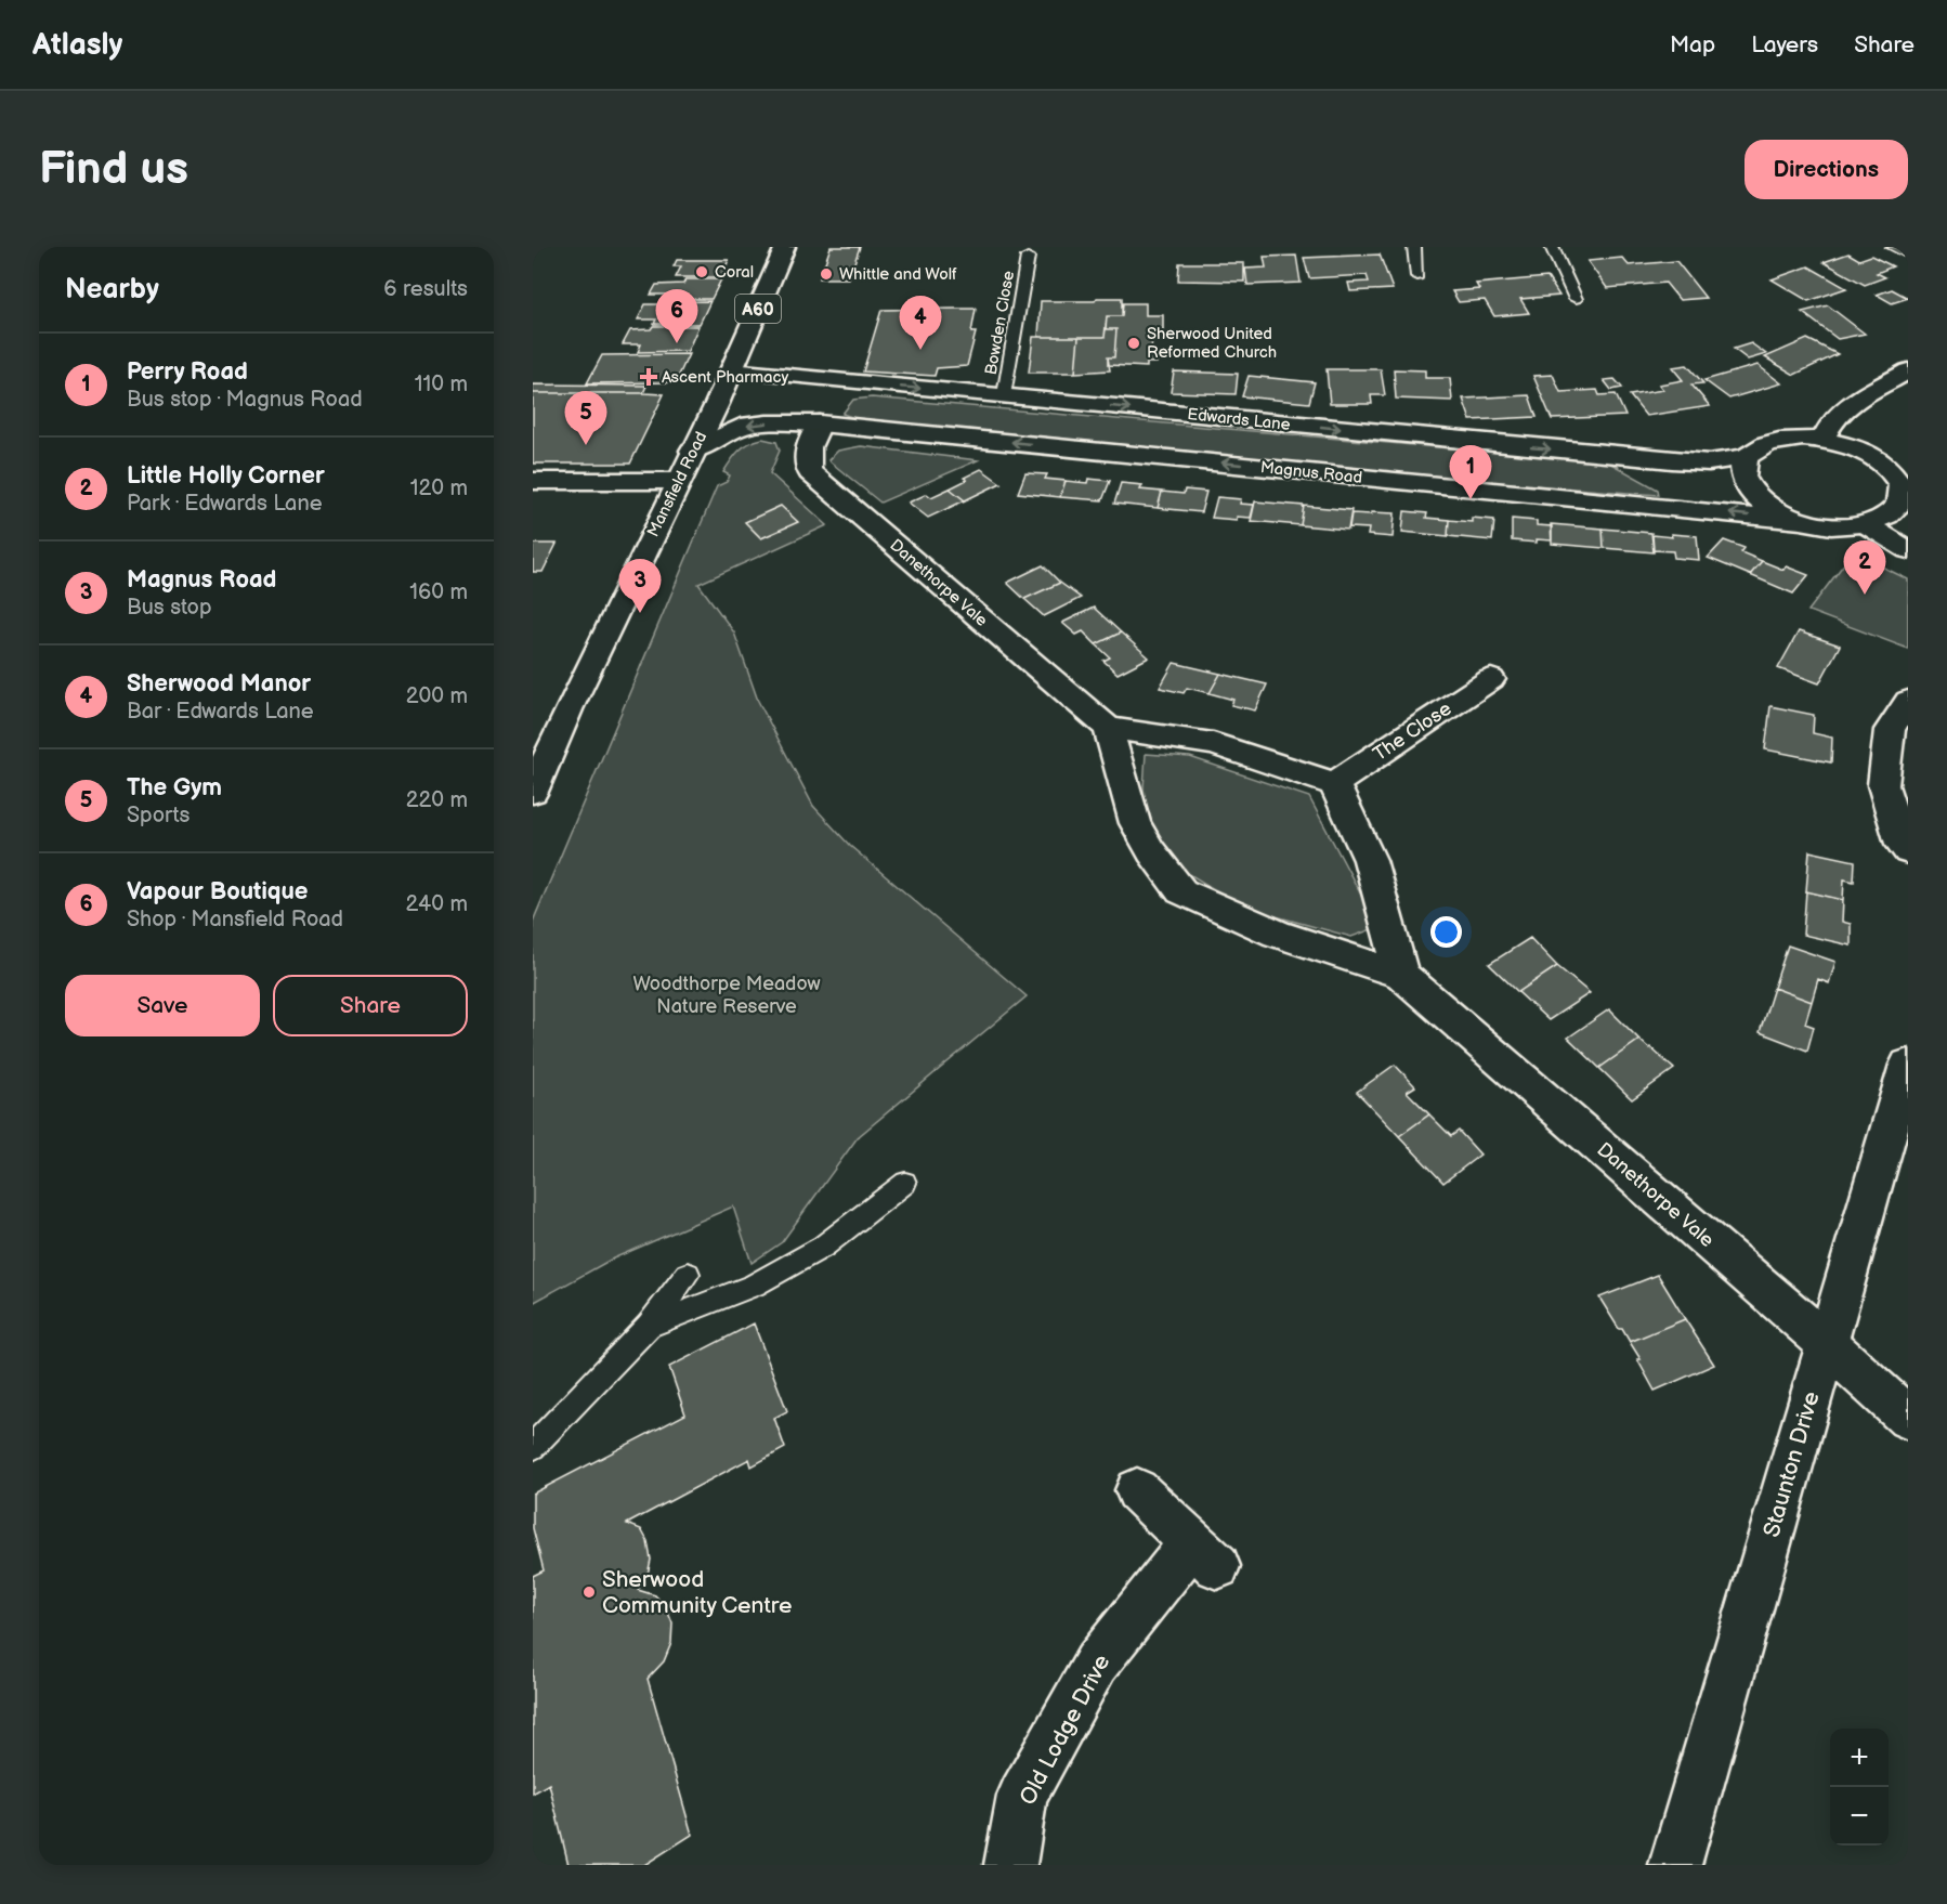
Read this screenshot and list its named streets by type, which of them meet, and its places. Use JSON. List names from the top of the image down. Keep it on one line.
{"streets":{"main road":["A60","Edwards Lane","Magnus Road","Mansfield Road","Danethorpe Vale","The Close","Staunton Drive","Old Lodge Drive"],"lane":["Bowden Close"]},"crossings":[["Bowden Close","Edwards Lane"],["Edwards Lane","Magnus Road"],["Edwards Lane","Mansfield Road"],["Edwards Lane","Danethorpe Vale"],["Magnus Road","Mansfield Road"],["Magnus Road","Danethorpe Vale"],["Danethorpe Vale","Staunton Drive"]],"one_way":["Edwards Lane","Magnus Road"],"parks":["Woodthorpe Meadow Nature Reserve"],"places":{"other":["Coral","Whittle and Wolf","Sherwood United Reformed Church","Sherwood Community Centre"],"health":["Ascent Pharmacy"]},"page":{"header":"Atlasly","nav":["Map","Layers","Share"],"buttons":["Directions",["Save","Share"]],"title":"Find us","heading":["Nearby","6 results"],"pins":["6","4","5","1","2","3"],"list":[{"mark":"1","name":"Perry Road","note":"Bus stop · Magnus Road","value":"110 m"},{"mark":"2","name":"Little Holly Corner","note":"Park · Edwards Lane","value":"120 m"},{"mark":"3","name":"Magnus Road","note":"Bus stop","value":"160 m"},{"mark":"4","name":"Sherwood Manor","note":"Bar · Edwards Lane","value":"200 m"},{"mark":"5","name":"The Gym","note":"Sports","value":"220 m"},{"mark":"6","name":"Vapour Boutique","note":"Shop · Mansfield Road","value":"240 m"}],"map_buttons":["+","−"]}}
